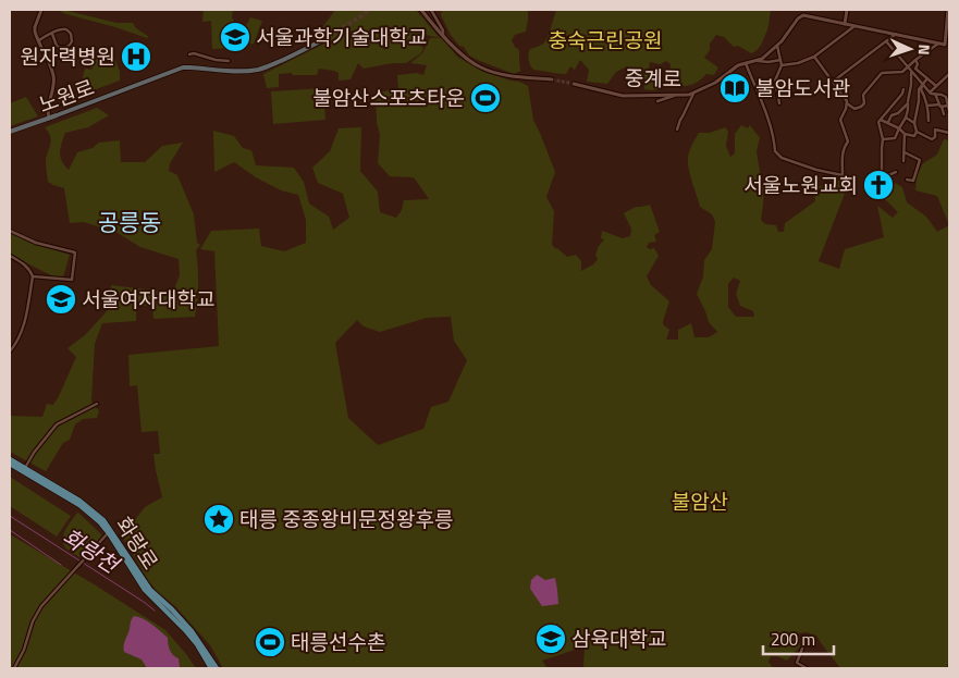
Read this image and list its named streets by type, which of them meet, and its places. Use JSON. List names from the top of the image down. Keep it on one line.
{"streets":{"main road":["노원로","화랑로"],"street":["중계로"]},"districts":["공릉동"],"water":["화랑천"],"parks":["충숙근린공원","불암산"],"places":{"school or university":["서울과학기술대학교","서울여자대학교","삼육대학교"],"hospital":["원자력병원"],"library":["불암도서관"],"sports":["불암산스포츠타운","태릉선수촌"],"church":["서울노원교회"],"place":["태릉 중종왕비문정왕후릉"]},"scale_bar":"200 m","north":"right"}
